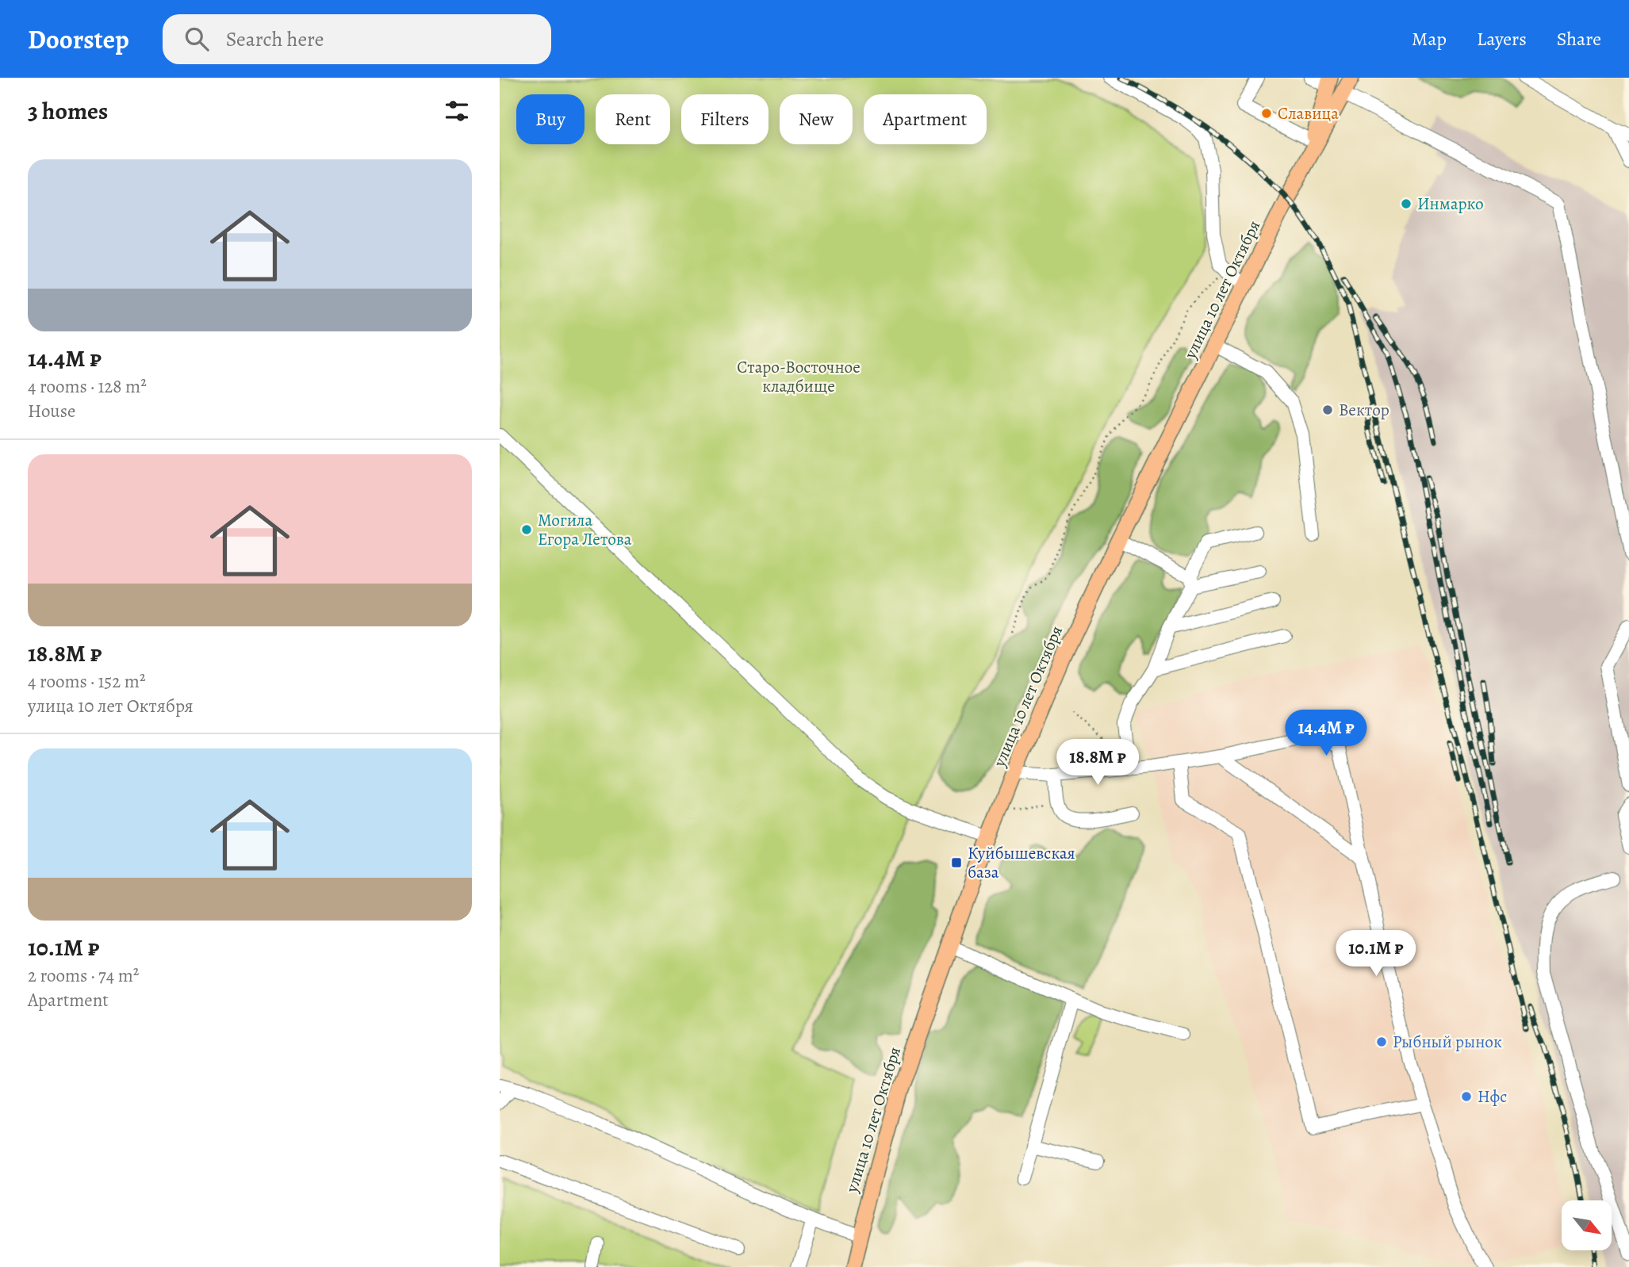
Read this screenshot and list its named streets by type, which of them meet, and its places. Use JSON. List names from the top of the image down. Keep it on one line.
{"streets":{"main road":["улица 10 лет Октября"]},"parks":["Старо-Восточное кладбище"],"places":{"other":["Славица","Инмарко","Вектор","Могила Егора Летова","Рыбный рынок","Нфс"],"transit":["Куйбышевская база"]},"north":"bottom right","page":{"header":"Doorstep","search":"Search here","nav":["Map","Layers","Share"],"heading":"3 homes","chip":["Buy","Rent","Filters","New","Apartment"],"list":[{"name":"14.4M ₽","note":"4 rooms · 128 m² · House"},{"name":"18.8M ₽","note":"4 rooms · 152 m² · улица 10 лет Октября"},{"name":"10.1M ₽","note":"2 rooms · 74 m² · Apartment"}],"price":["14.4M ₽","18.8M ₽","10.1M ₽"]}}
